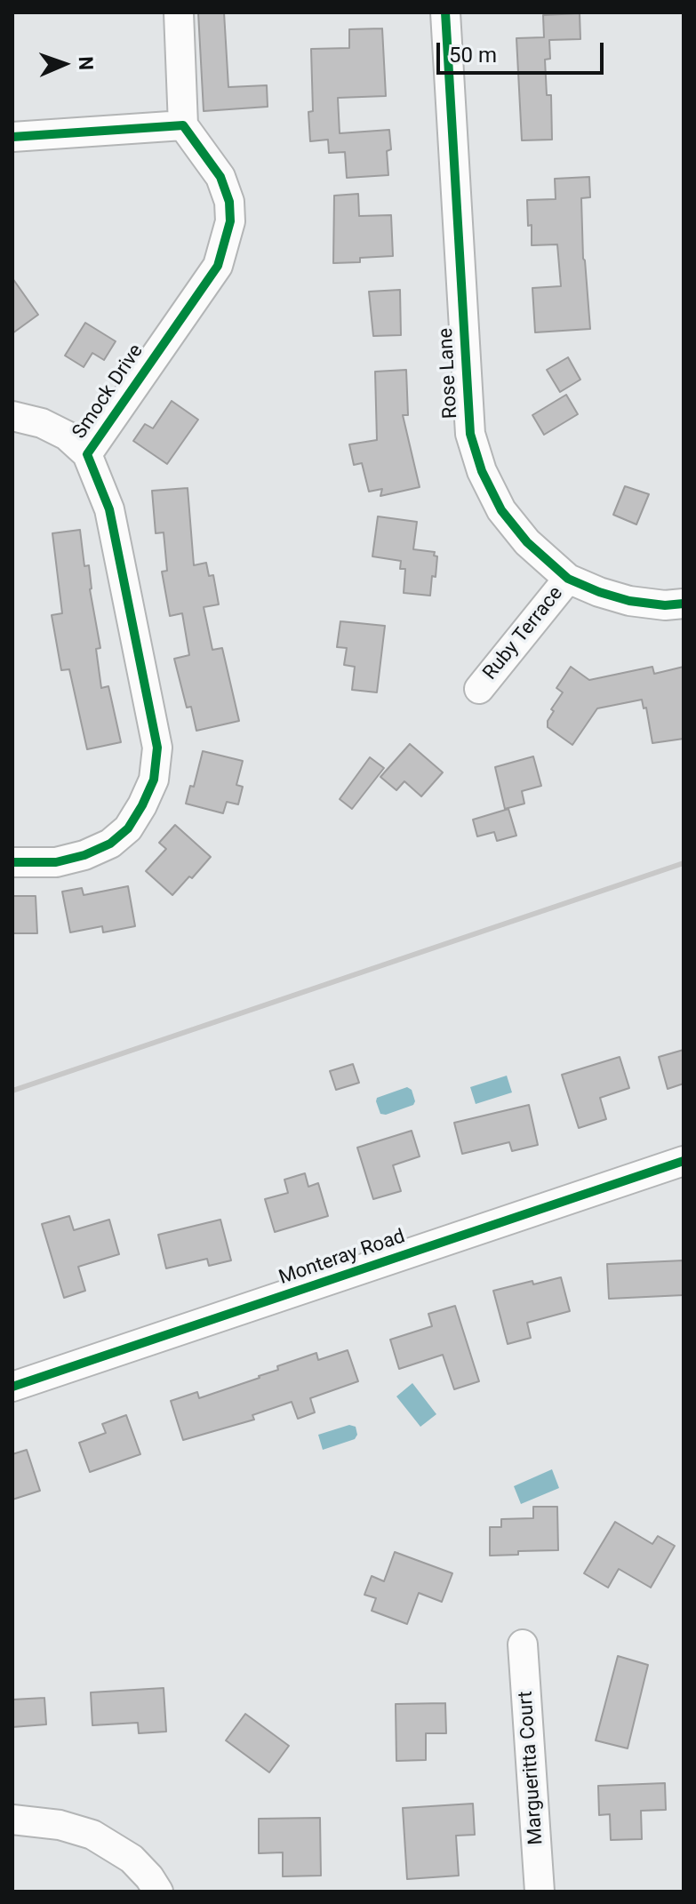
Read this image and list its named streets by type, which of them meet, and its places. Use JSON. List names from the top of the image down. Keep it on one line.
{"streets":{"street":["Rose Lane","Smock Drive","Ruby Terrace","Monteray Road","Margueritta Court"]},"crossings":[["Rose Lane","Ruby Terrace"]],"scale_bar":"50 m","north":"right"}
